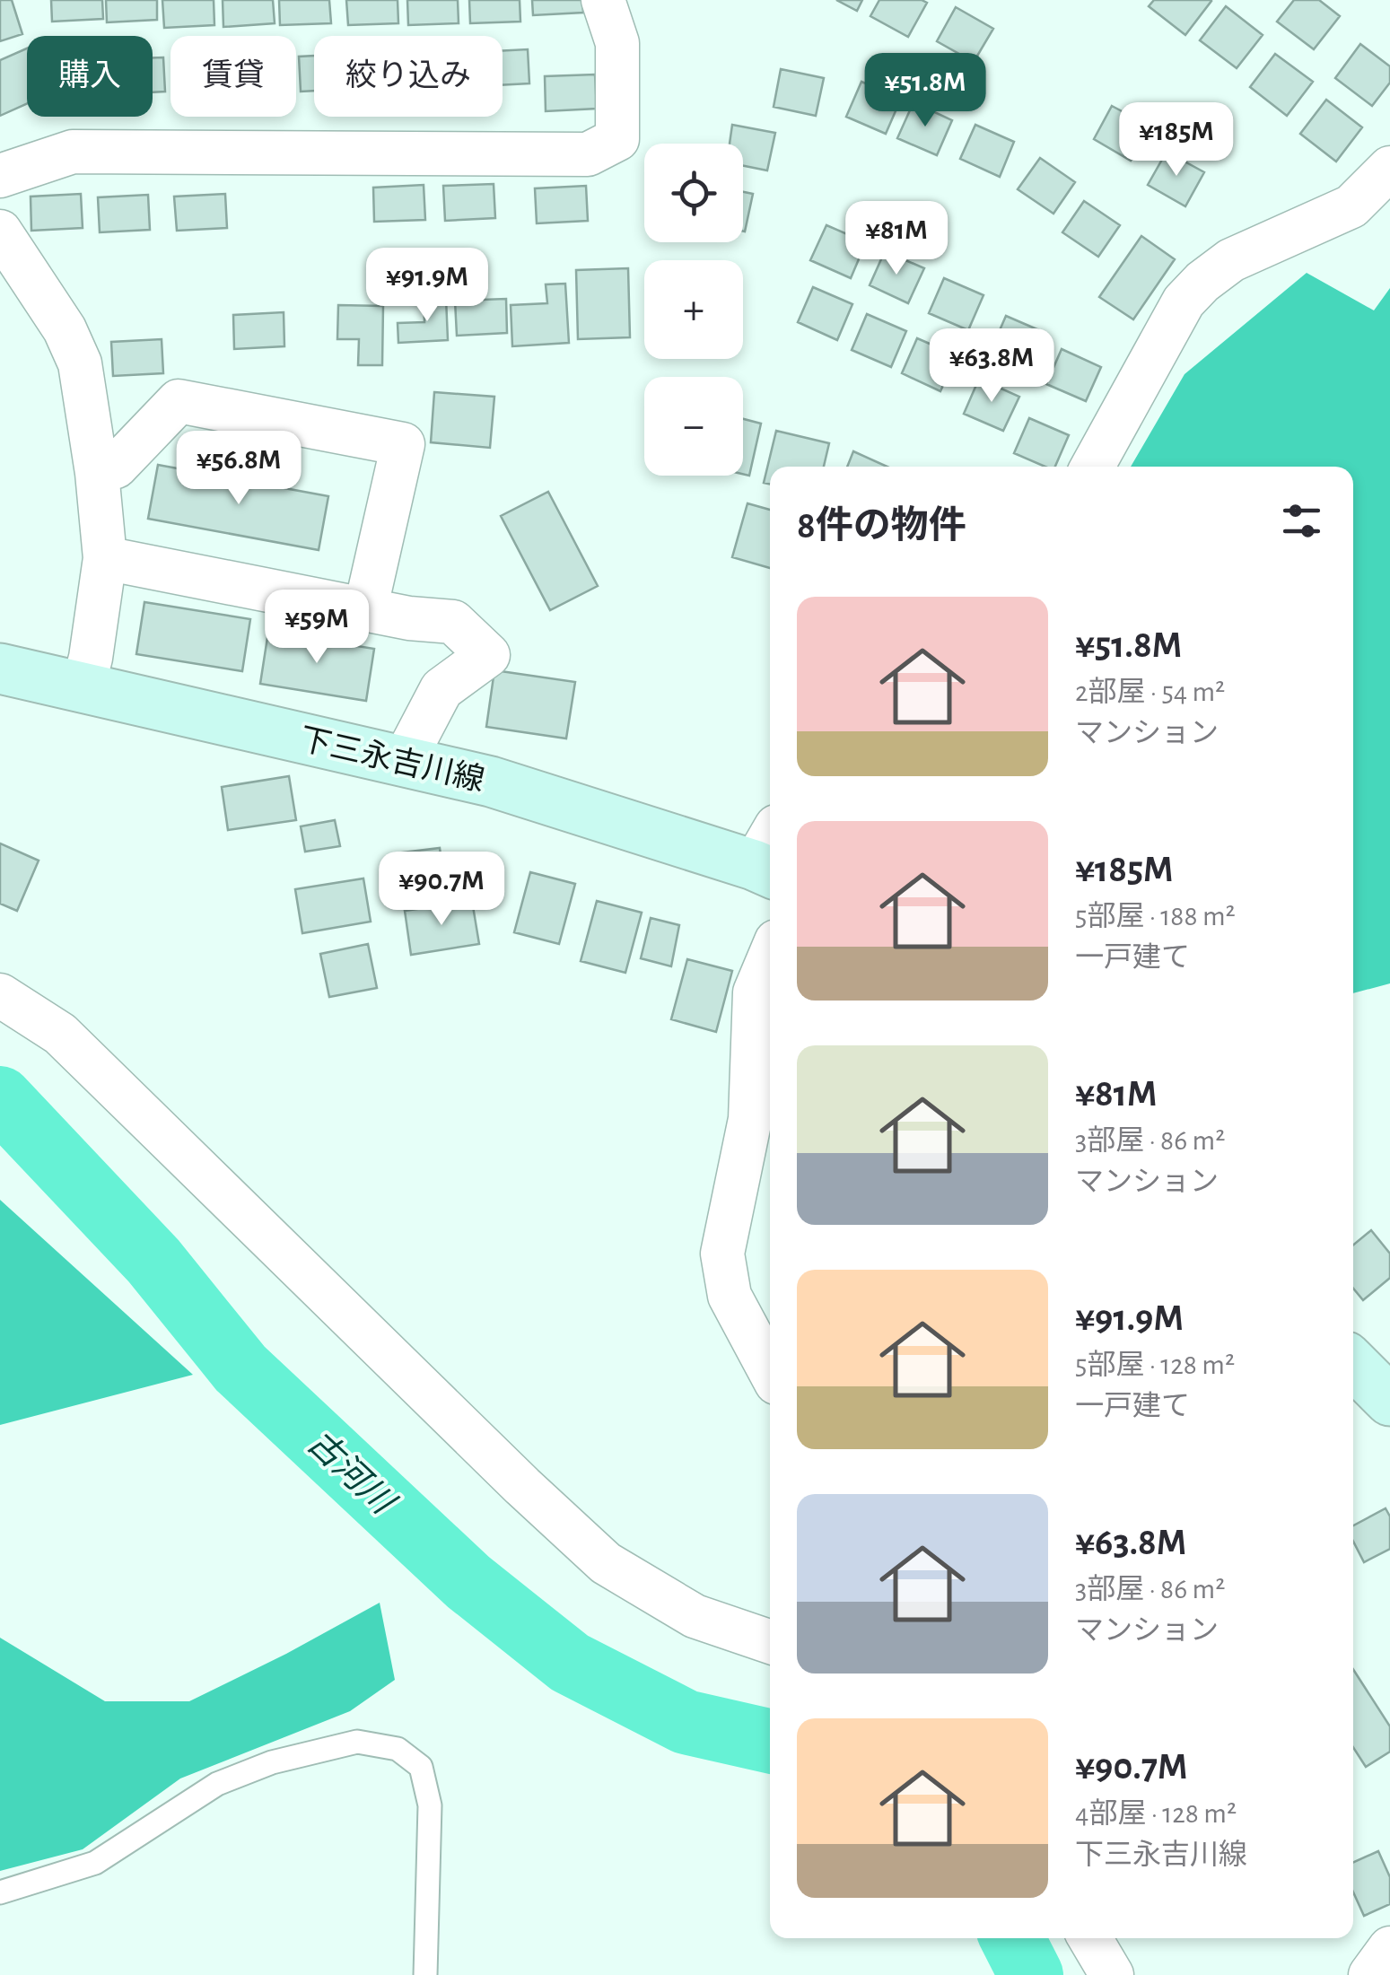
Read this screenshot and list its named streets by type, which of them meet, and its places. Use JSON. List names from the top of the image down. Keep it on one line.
{"streets":{"main road":["下三永吉川線"]},"water":["古河川"],"page":{"chip":["購入","賃貸","絞り込み"],"price":["¥51.8M","¥185M","¥81M","¥91.9M","¥63.8M","¥56.8M","¥59M","¥90.7M"],"map_buttons":["+","−"],"heading":"8件の物件","list":[{"name":"¥51.8M","note":"2部屋 · 54 m² · マンション"},{"name":"¥185M","note":"5部屋 · 188 m² · 一戸建て"},{"name":"¥81M","note":"3部屋 · 86 m² · マンション"},{"name":"¥91.9M","note":"5部屋 · 128 m² · 一戸建て"},{"name":"¥63.8M","note":"3部屋 · 86 m² · マンション"},{"name":"¥90.7M","note":"4部屋 · 128 m² · 下三永吉川線"}]}}
